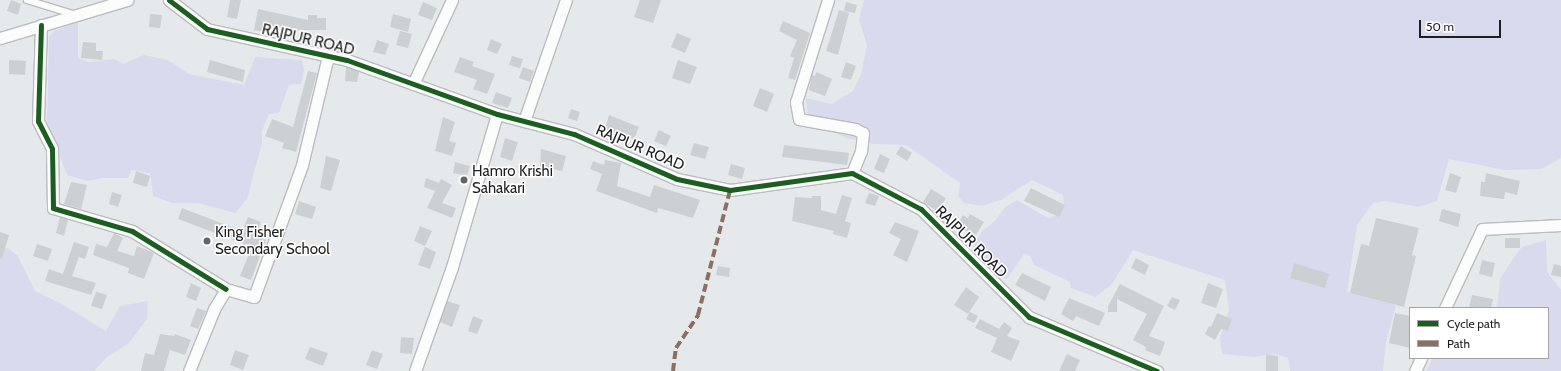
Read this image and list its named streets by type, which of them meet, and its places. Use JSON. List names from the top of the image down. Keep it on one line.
{"streets":{"street":["RAJPUR ROAD"]},"places":["Hamro Krishi Sahakari","King Fisher Secondary School"],"legend":["Cycle path","Path"],"scale_bar":"50 m"}
